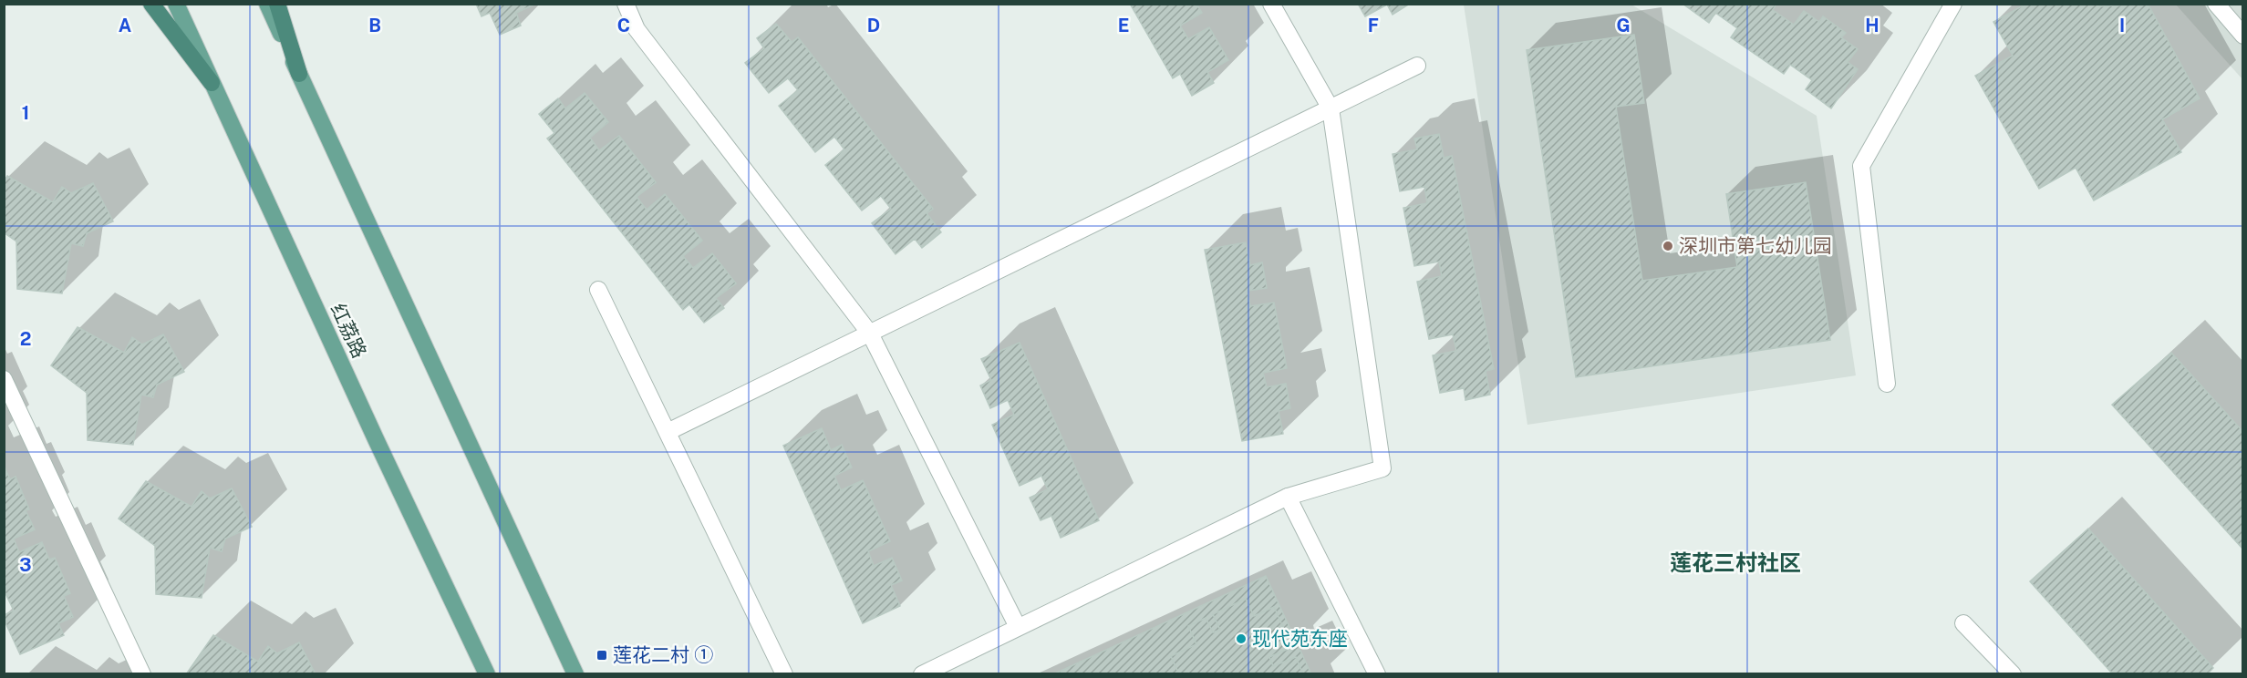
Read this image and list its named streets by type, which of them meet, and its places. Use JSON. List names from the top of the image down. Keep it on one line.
{"streets":{"main road":["红荔路"]},"districts":["莲花三村社区"],"places":{"other":["深圳市第七幼儿园","现代苑东座"],"transit":["莲花二村 ①"]},"grid":{"columns":["A","B","C","D","E","F","G","H","I"],"rows":["1","2","3"]}}
